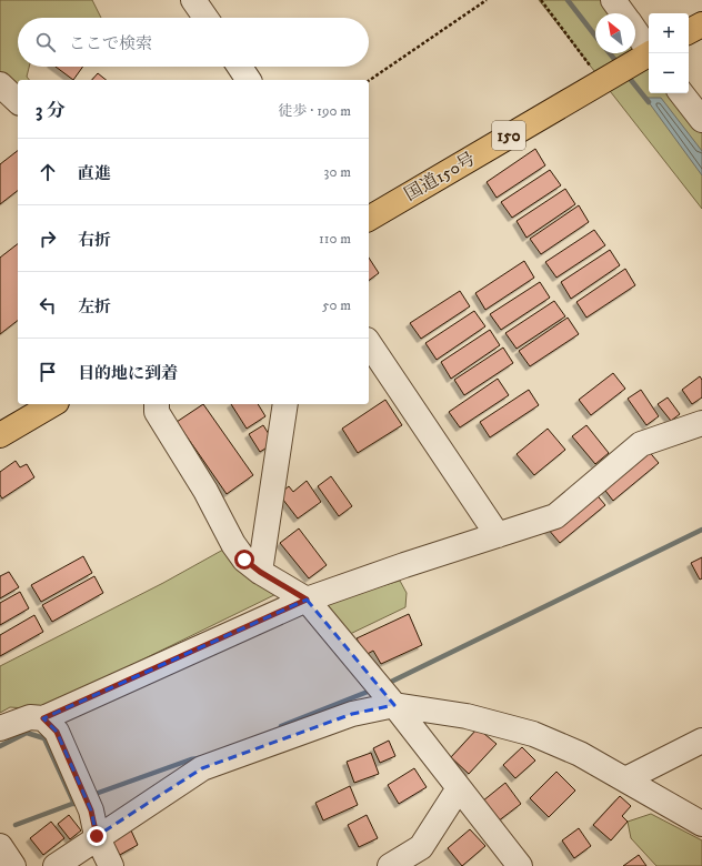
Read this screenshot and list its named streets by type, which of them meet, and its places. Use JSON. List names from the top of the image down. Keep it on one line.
{"streets":{"highway":["150","国道150号"]},"north":"top left","page":{"map_buttons":["+","−"],"search":"ここで検索","heading":["3 分","徒歩 · 190 m"],"list":[["直進","30 m"],["右折","110 m"],["左折","50 m"],"目的地に到着"]}}
